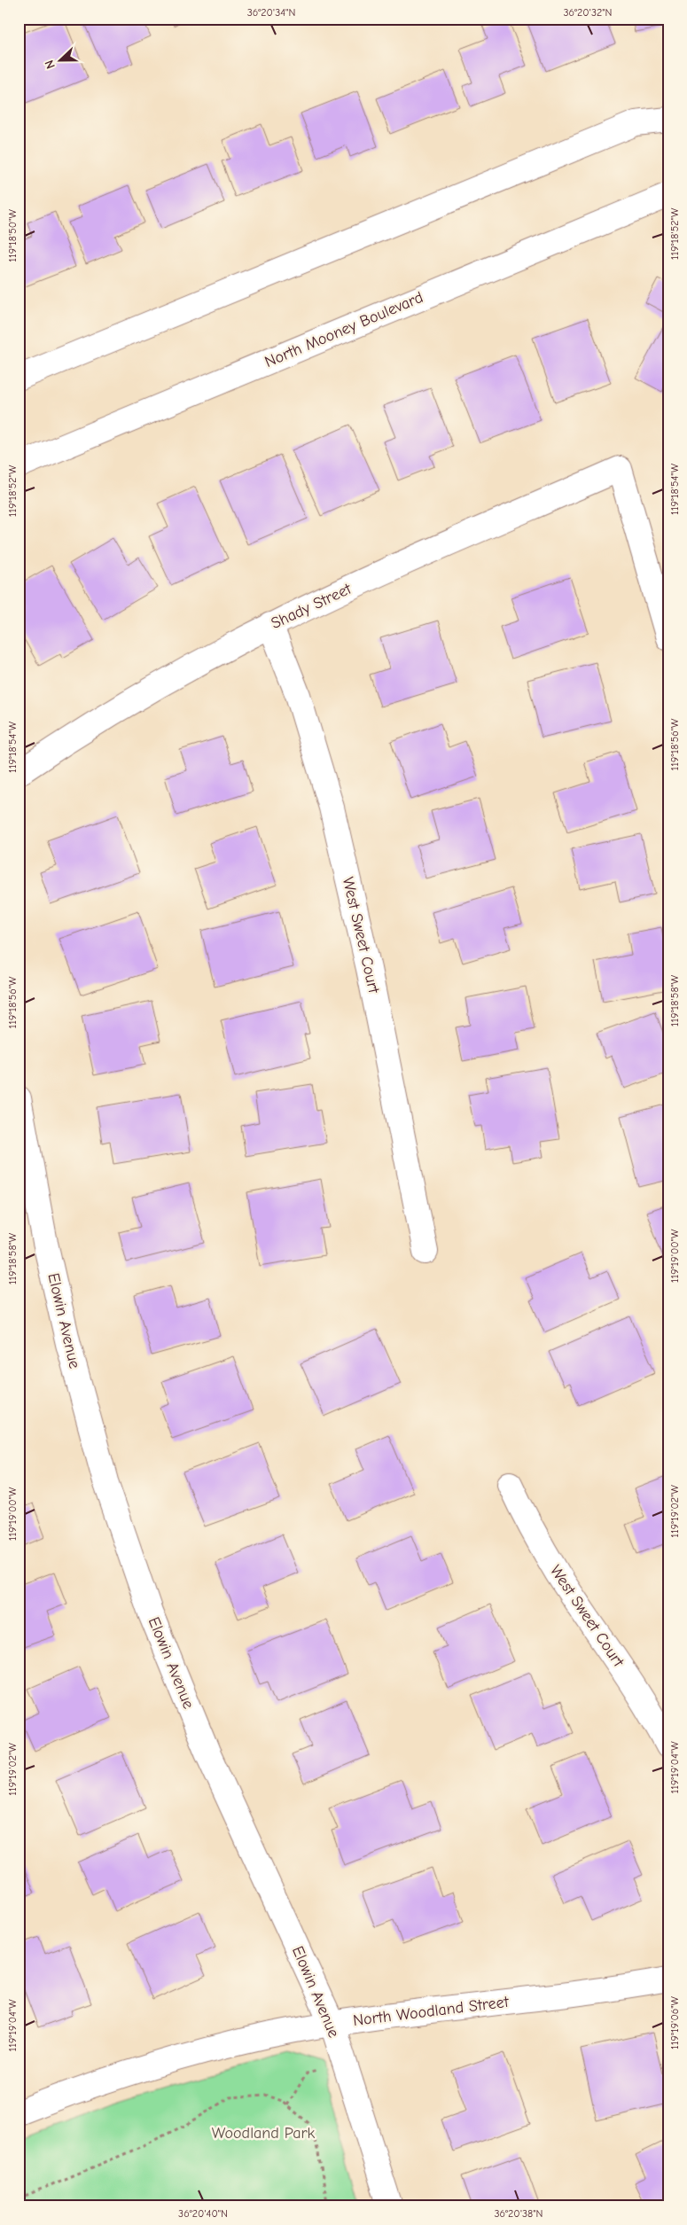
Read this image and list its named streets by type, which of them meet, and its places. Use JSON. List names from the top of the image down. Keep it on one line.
{"streets":{"street":["North Mooney Boulevard","Shady Street","West Sweet Court","Elowin Avenue","North Woodland Street"]},"crossings":[["Shady Street","West Sweet Court"],["Elowin Avenue","North Woodland Street"]],"parks":["Woodland Park"],"north":"left","coordinates":["36°20'34\"N","36°20'32\"N","119°18'52\"W","119°18'50\"W","119°18'54\"W","119°18'56\"W","119°18'58\"W","119°19'00\"W","119°19'02\"W","119°19'04\"W","119°19'06\"W","36°20'40\"N","36°20'38\"N"]}
